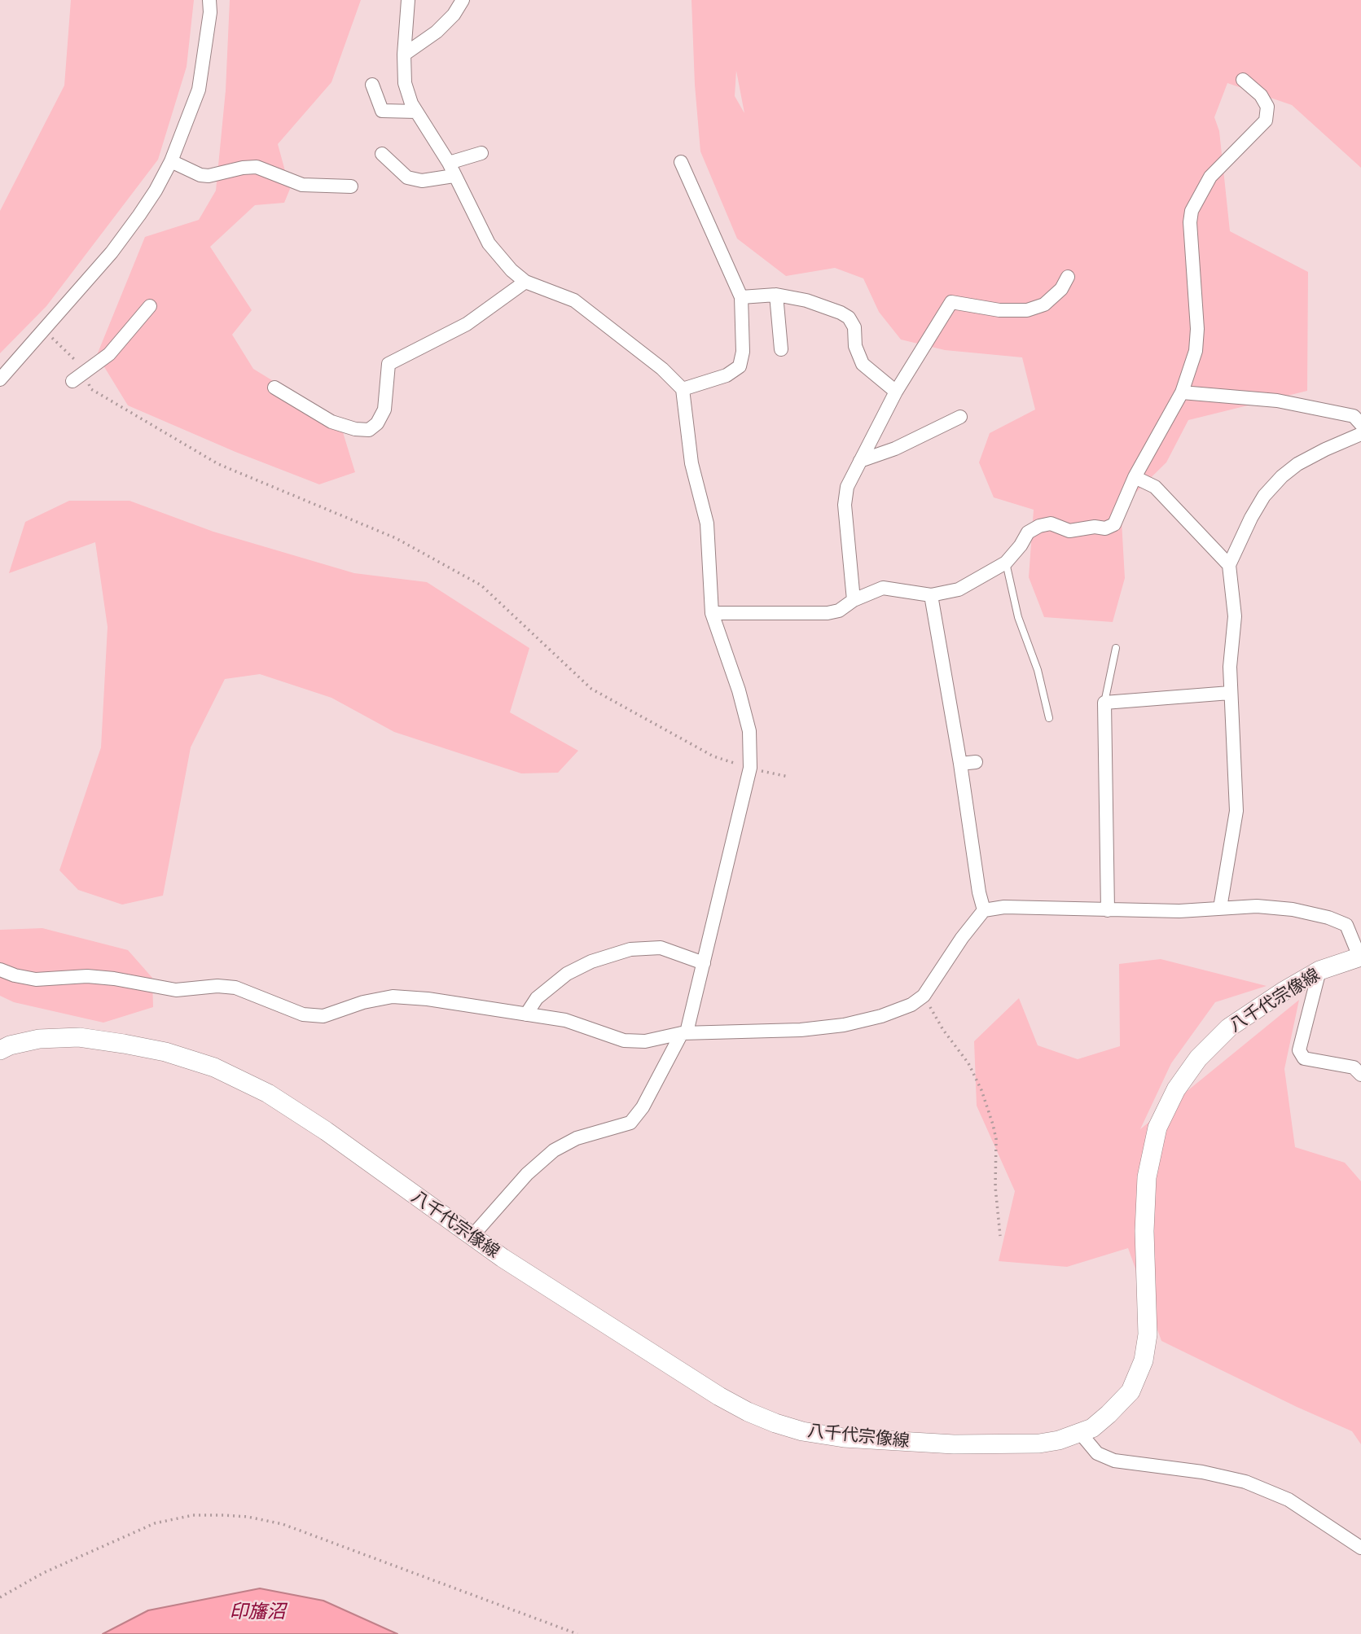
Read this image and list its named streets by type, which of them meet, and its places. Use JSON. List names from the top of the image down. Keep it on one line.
{"streets":{"main road":["八千代宗像線"]},"water":["印旛沼"]}
